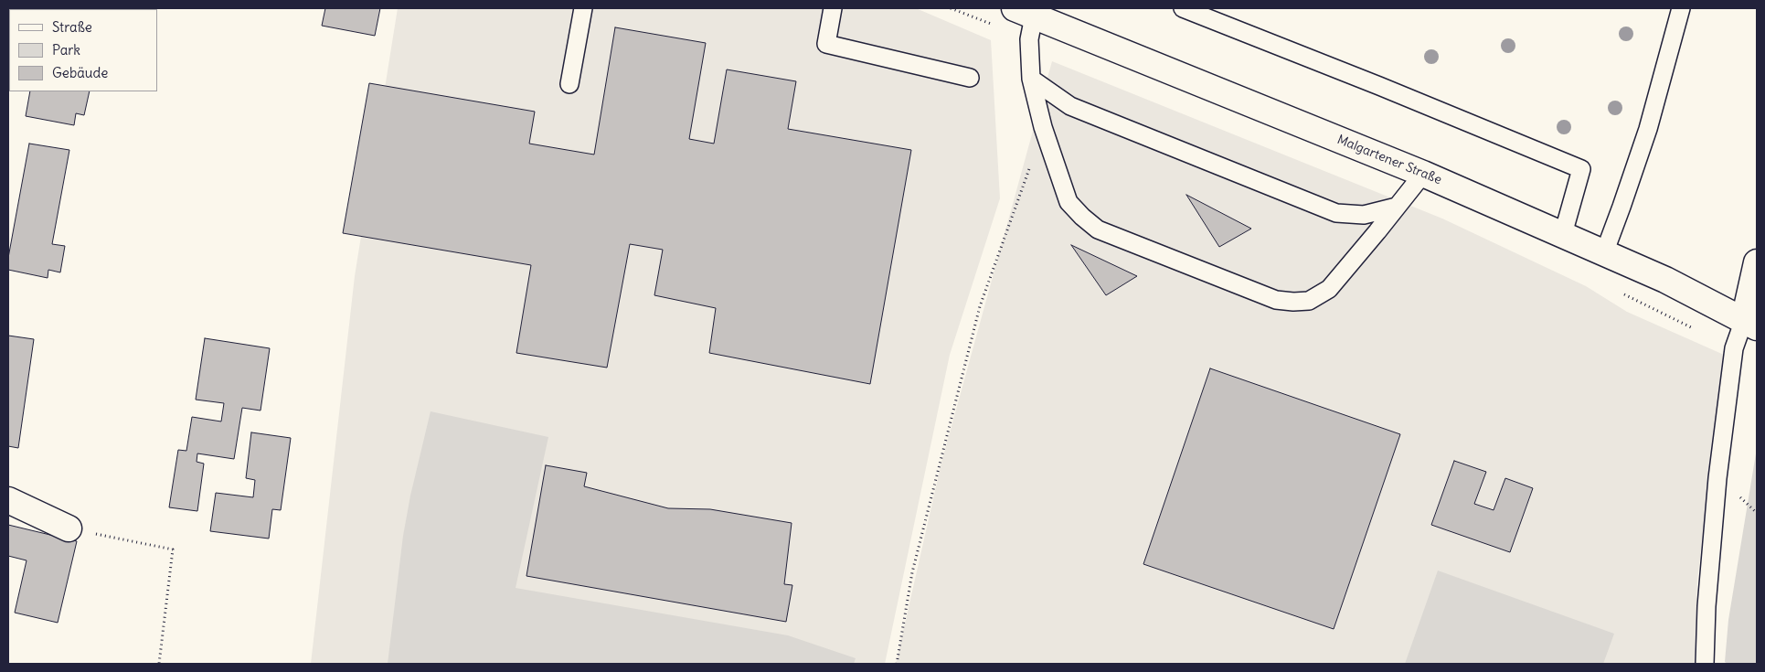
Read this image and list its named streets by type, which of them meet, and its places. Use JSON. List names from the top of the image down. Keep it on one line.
{"streets":{"street":["Malgartener Straße"]},"legend":["Straße","Park","Gebäude"]}
